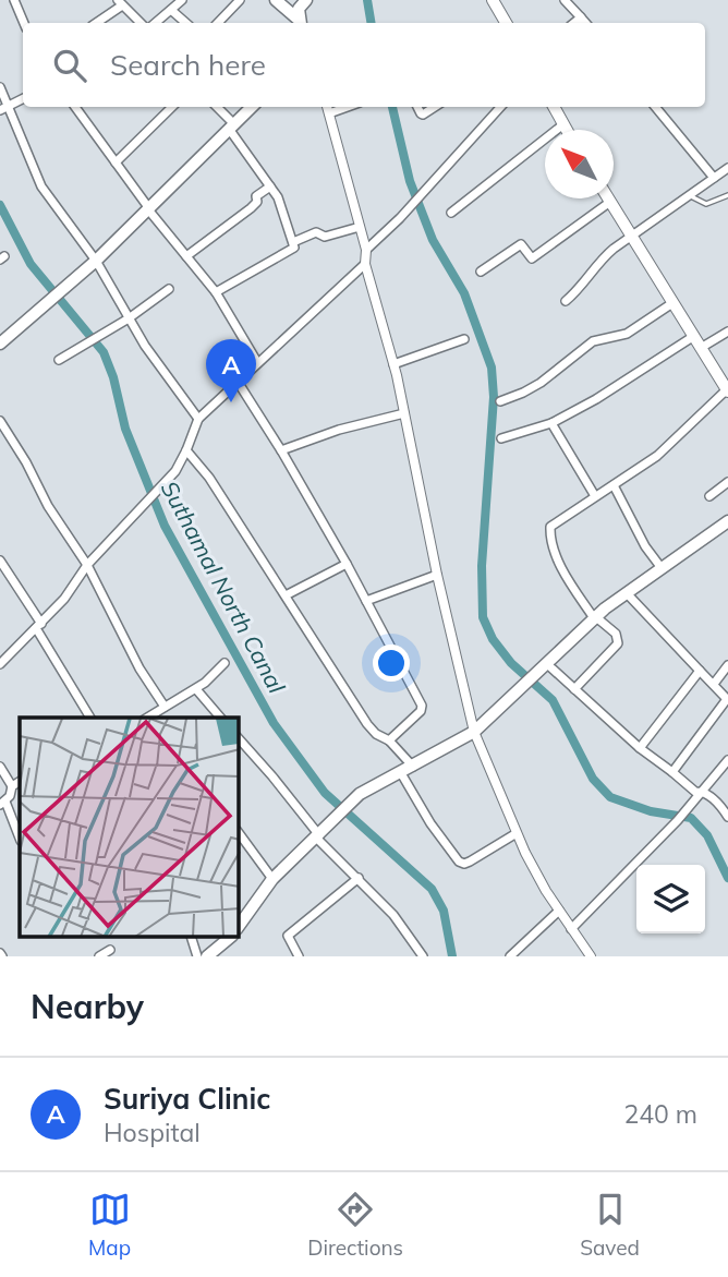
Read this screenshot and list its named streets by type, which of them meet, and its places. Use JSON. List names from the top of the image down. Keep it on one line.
{"water":["Suthamal North Canal"],"north":"top left","page":{"search":"Search here","pins":"A","heading":"Nearby","list":[{"mark":"A","name":"Suriya Clinic","note":"Hospital","value":"240 m"}],"nav":["Map","Directions","Saved"]}}
